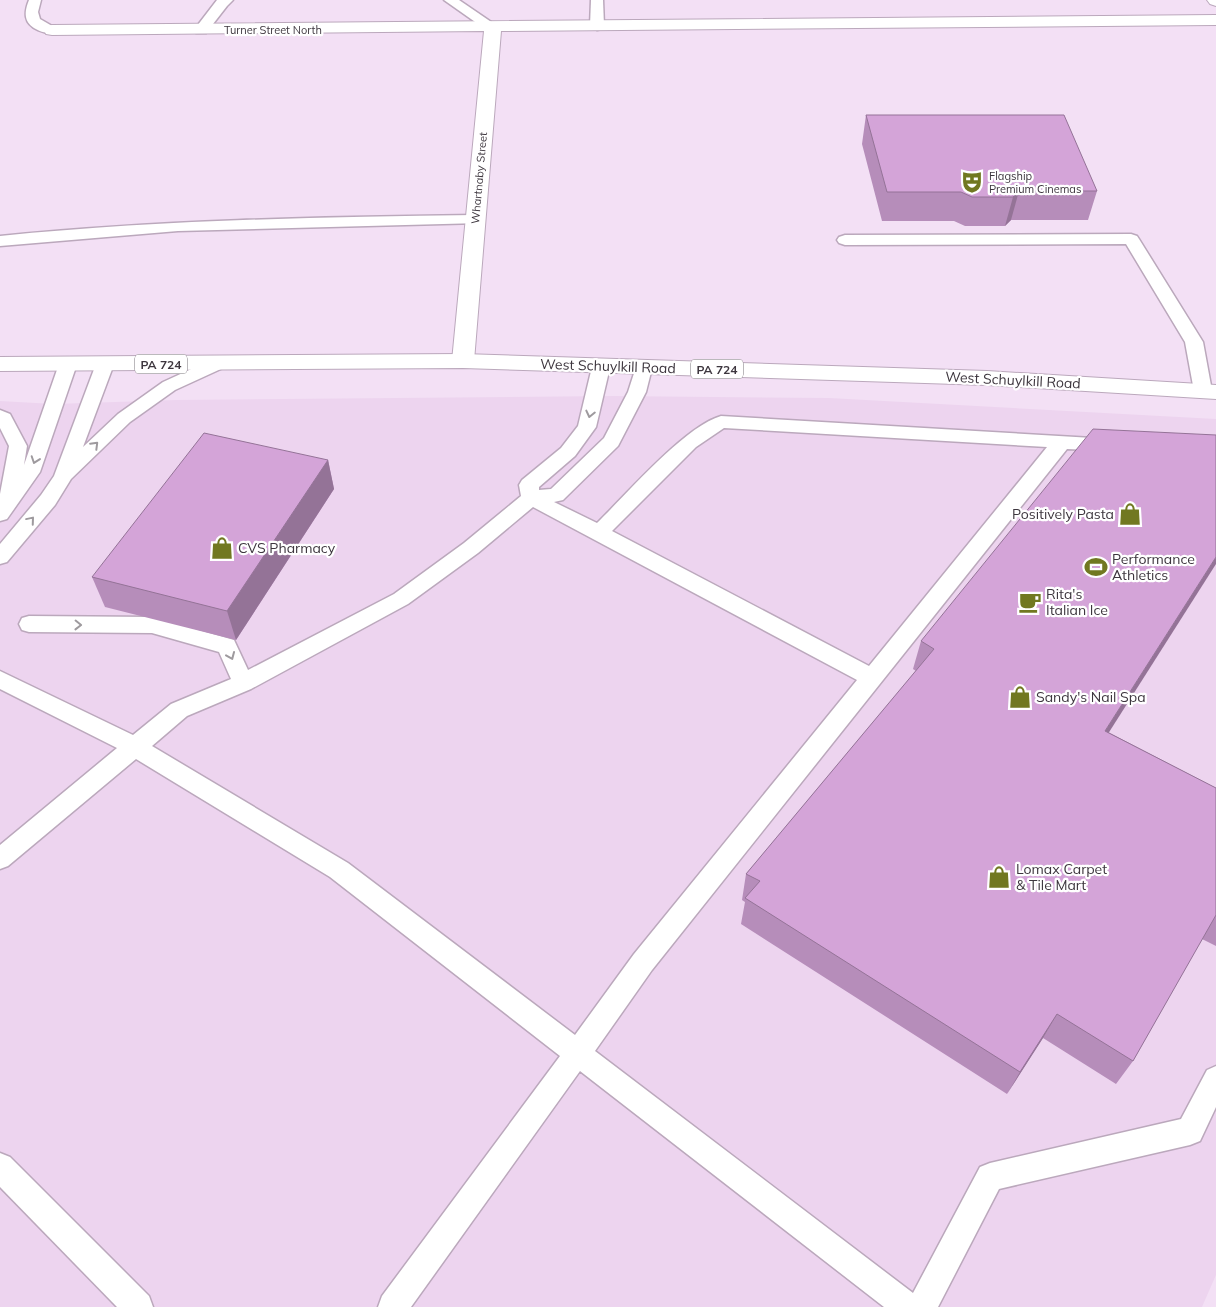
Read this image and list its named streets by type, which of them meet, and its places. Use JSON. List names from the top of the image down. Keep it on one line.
{"streets":{"street":["Turner Street North","Whartnaby Street","PA 724","West Schuylkill Road"]},"crossings":[["Turner Street North","Whartnaby Street"],["Whartnaby Street","West Schuylkill Road"]],"places":{"theatre":["Flagship Premium Cinemas"],"shop":["Positively Pasta","CVS Pharmacy","Sandy's Nail Spa","Lomax Carpet & Tile Mart"],"sports":["Performance Athletics"],"cafe":["Rita's Italian Ice"]}}
